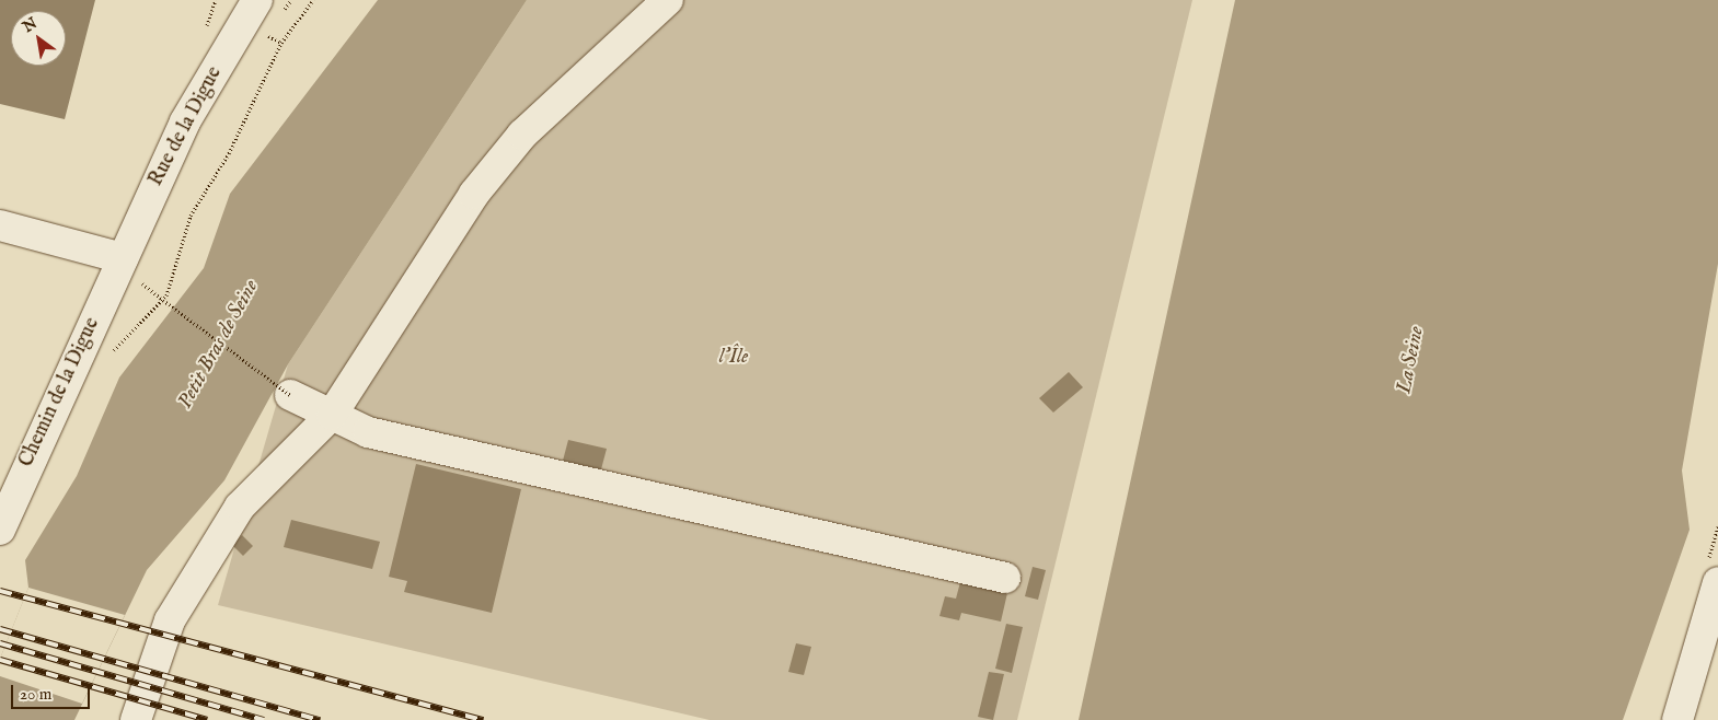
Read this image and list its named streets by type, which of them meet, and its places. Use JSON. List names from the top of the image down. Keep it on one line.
{"streets":{"street":["Rue de la Digue","Chemin de la Digue"]},"crossings":[["Rue de la Digue","Chemin de la Digue"]],"water":["Petit Bras de Seine","La Seine"],"parks":["l'Île"],"scale_bar":"20 m","north":"top left"}
